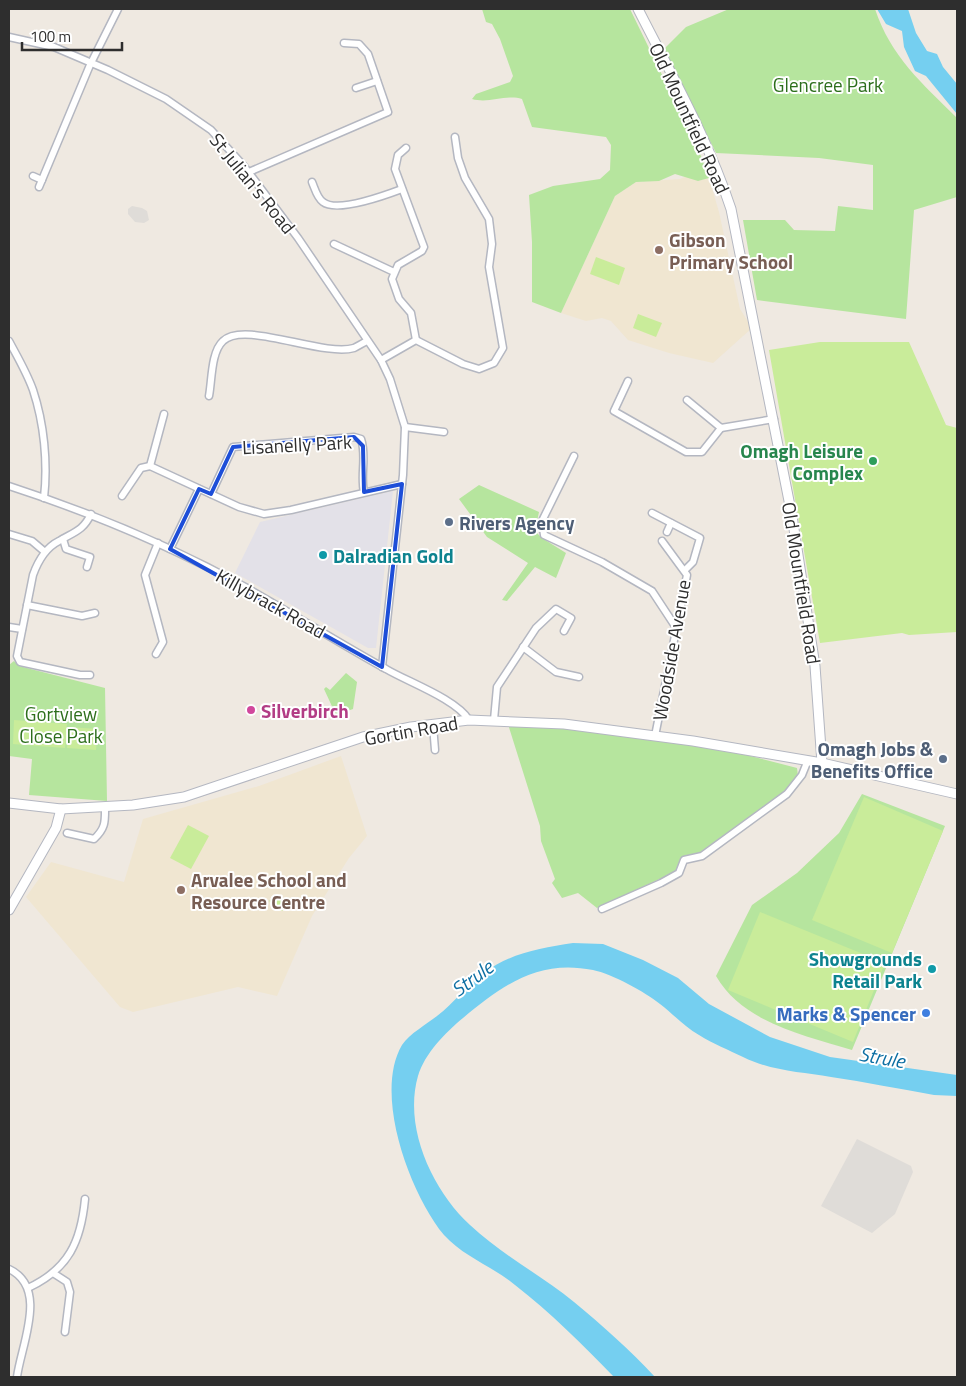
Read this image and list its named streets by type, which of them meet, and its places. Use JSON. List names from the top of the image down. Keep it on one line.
{"streets":{"main road":["Old Mountfield Road","Gortin Road"],"street":["St Julian's Road","Lisanelly Park","Killybrack Road","Woodside Avenue"]},"crossings":[["Old Mountfield Road","Gortin Road"],["Killybrack Road","Gortin Road"],["Woodside Avenue","Gortin Road"]],"water":["Strule"],"parks":["Glencree Park","Gortview Close Park"],"places":["Gibson Primary School","Omagh Leisure Complex","Rivers Agency","Dalradian Gold","Silverbirch","Omagh Jobs & Benefits Office","Arvalee School and Resource Centre","Showgrounds Retail Park","Marks & Spencer"],"scale_bar":"100 m"}
